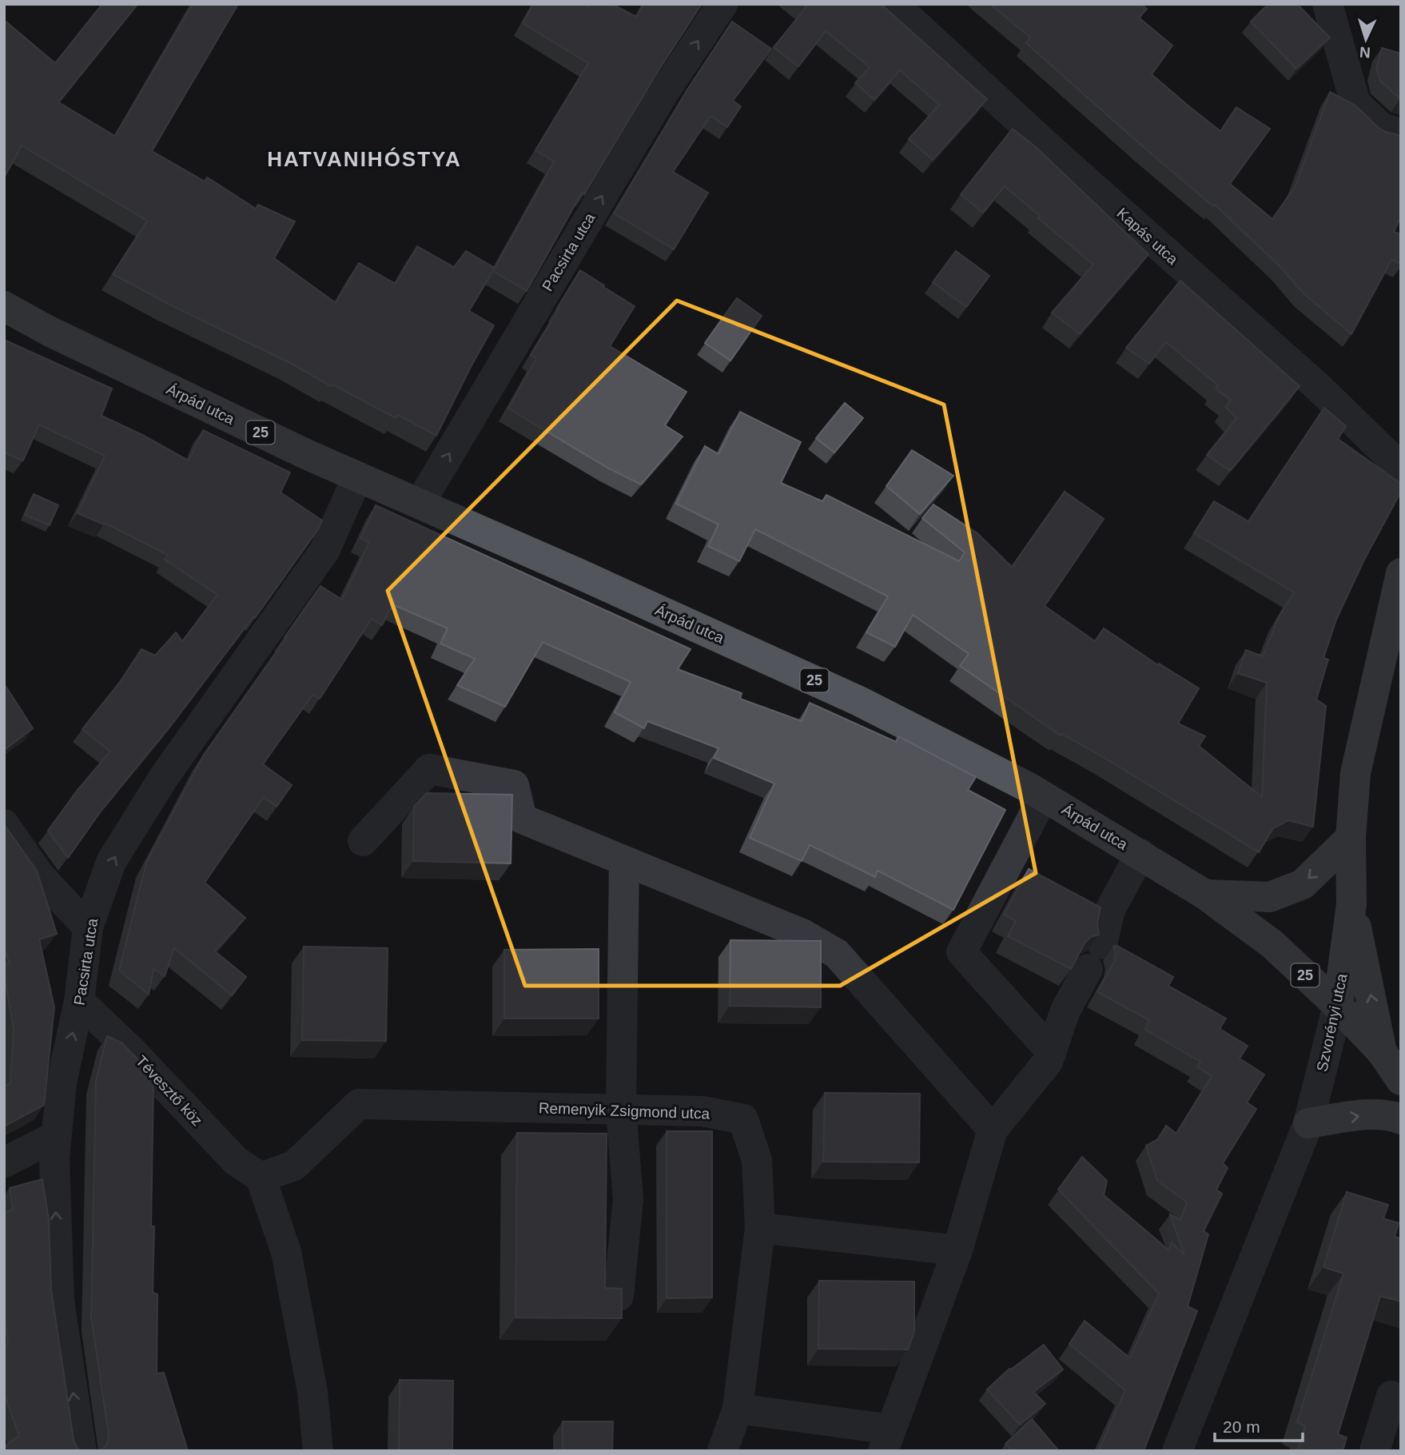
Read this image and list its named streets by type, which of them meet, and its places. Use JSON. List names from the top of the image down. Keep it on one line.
{"streets":{"main road":["Árpád utca","25","Szvorényi utca"],"street":["Kapás utca","Pacsirta utca","Tévesztő köz","Remenyik Zsigmond utca"]},"crossings":[["Pacsirta utca","Árpád utca"],["Pacsirta utca","Tévesztő köz"],["Árpád utca","25"],["Árpád utca","Szvorényi utca"],["25","Szvorényi utca"],["Tévesztő köz","Remenyik Zsigmond utca"]],"one_way":["Pacsirta utca"],"districts":["HATVANIHÓSTYA"],"scale_bar":"20 m","north":"bottom"}
